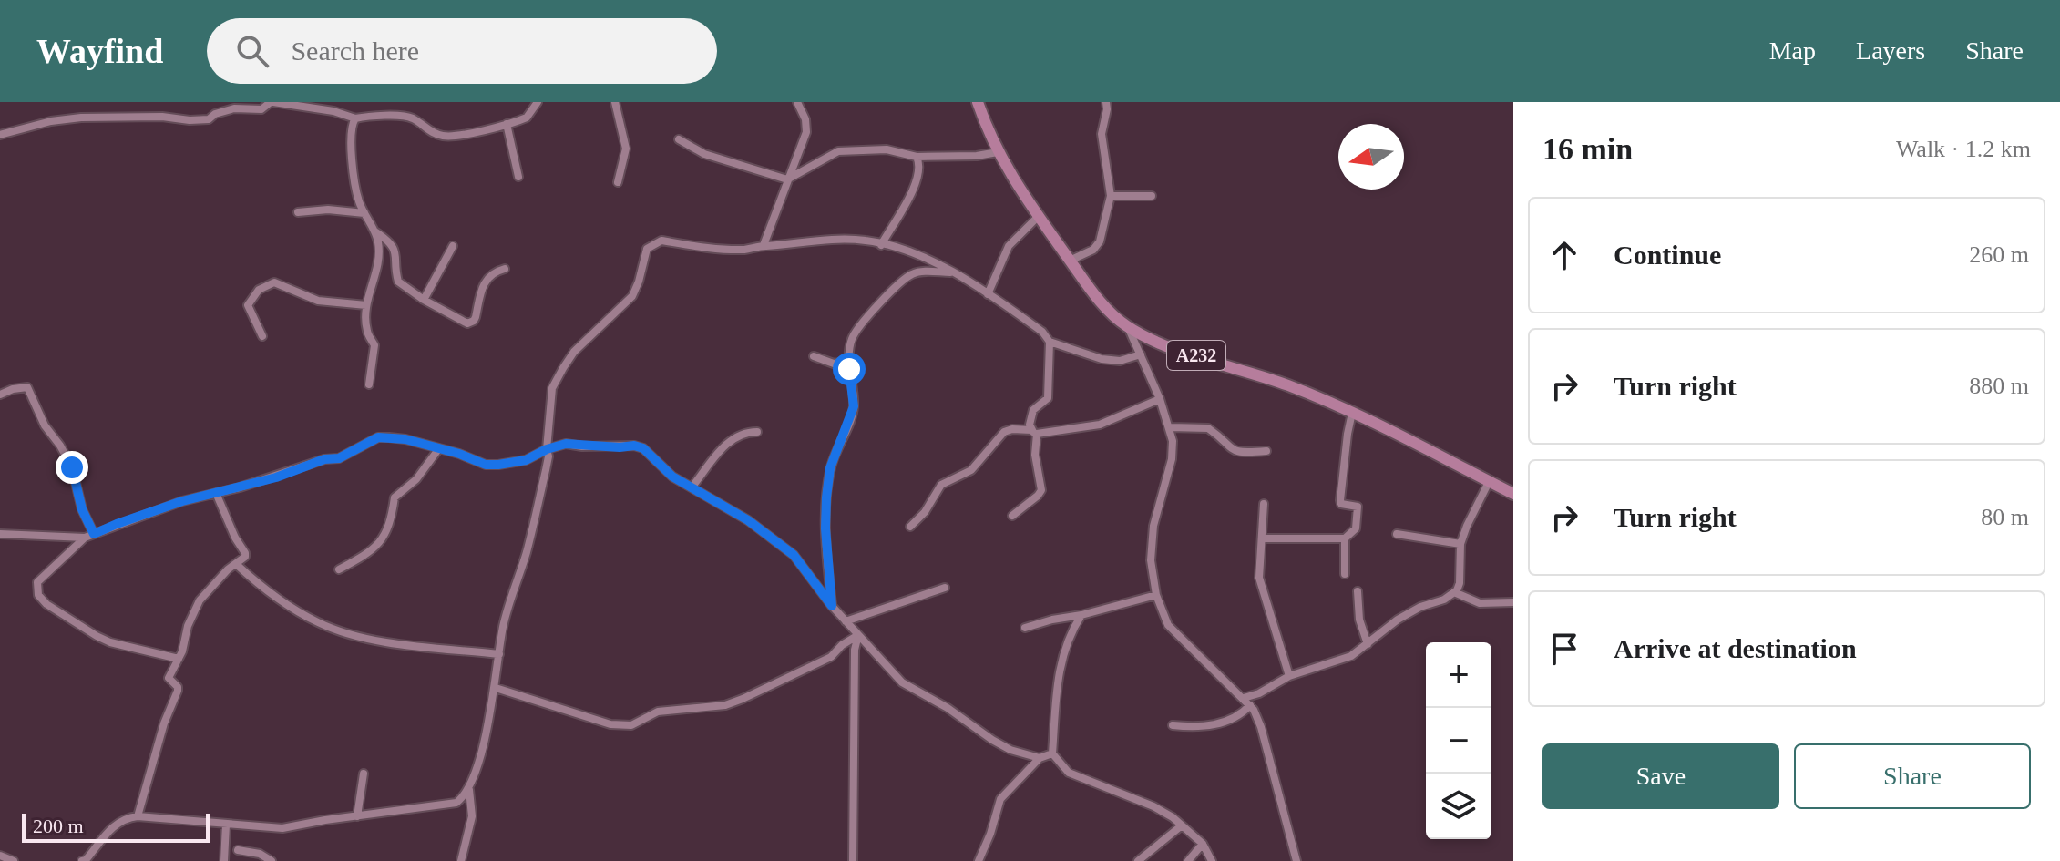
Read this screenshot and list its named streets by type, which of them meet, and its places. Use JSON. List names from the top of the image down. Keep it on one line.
{"streets":{"main road":["A232"]},"scale_bar":"200 m","north":"left","page":{"header":"Wayfind","search":"Search here","nav":["Map","Layers","Share"],"heading":["16 min","Walk · 1.2 km"],"list":[["Continue","260 m"],["Turn right","880 m"],["Turn right","80 m"],"Arrive at destination"],"map_buttons":["+","−"],"buttons":["Save","Share"],"scale":"200 m"}}
